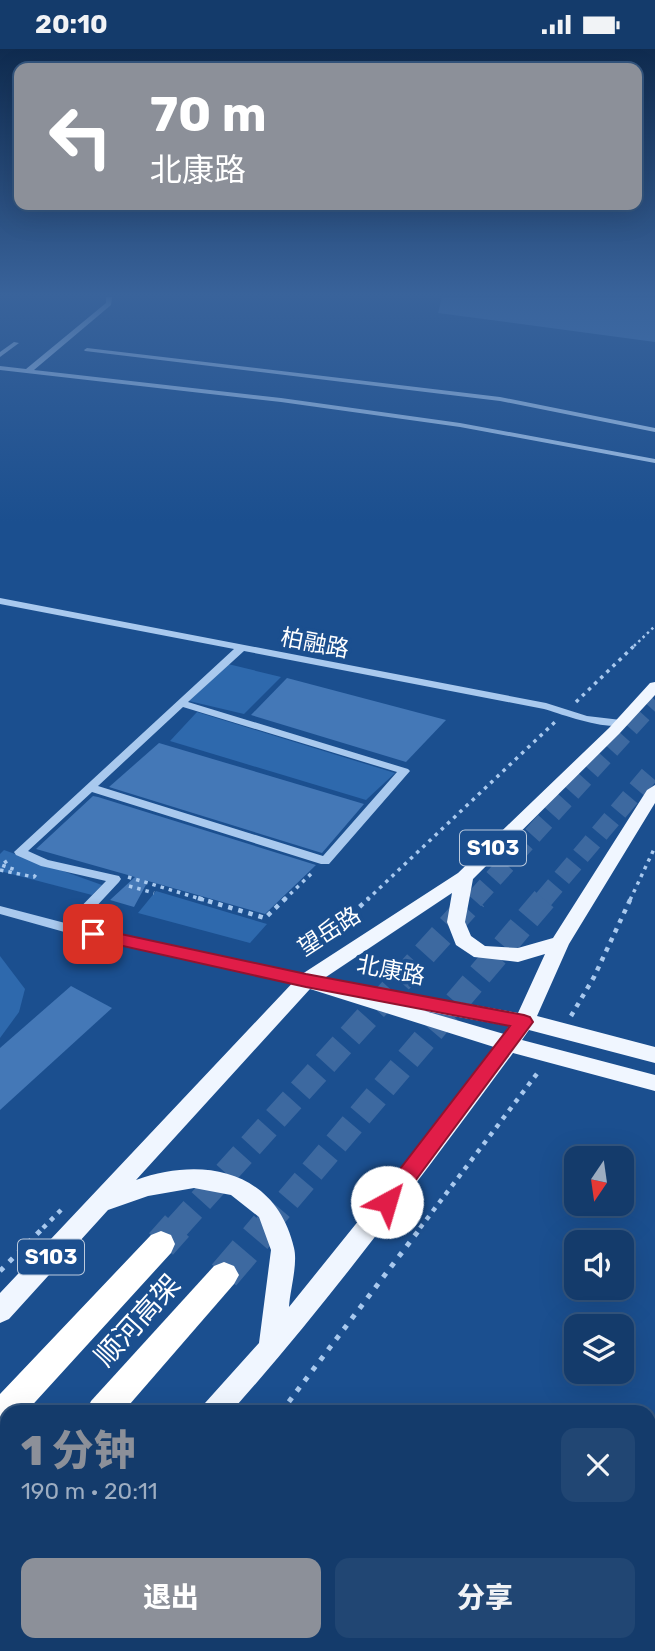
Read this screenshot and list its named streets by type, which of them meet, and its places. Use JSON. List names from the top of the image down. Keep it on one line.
{"streets":{"highway":["顺河高架"],"main road":["S103","望岳路","北康路"],"street":["柏融路"]},"crossings":[["柏融路","望岳路"],["望岳路","北康路"]],"north":"bottom","page":{"status":"20:10","turn":["70 m","北康路"],"heading":["1 分钟","190 m · 20:11"],"buttons":["退出","分享"]}}
